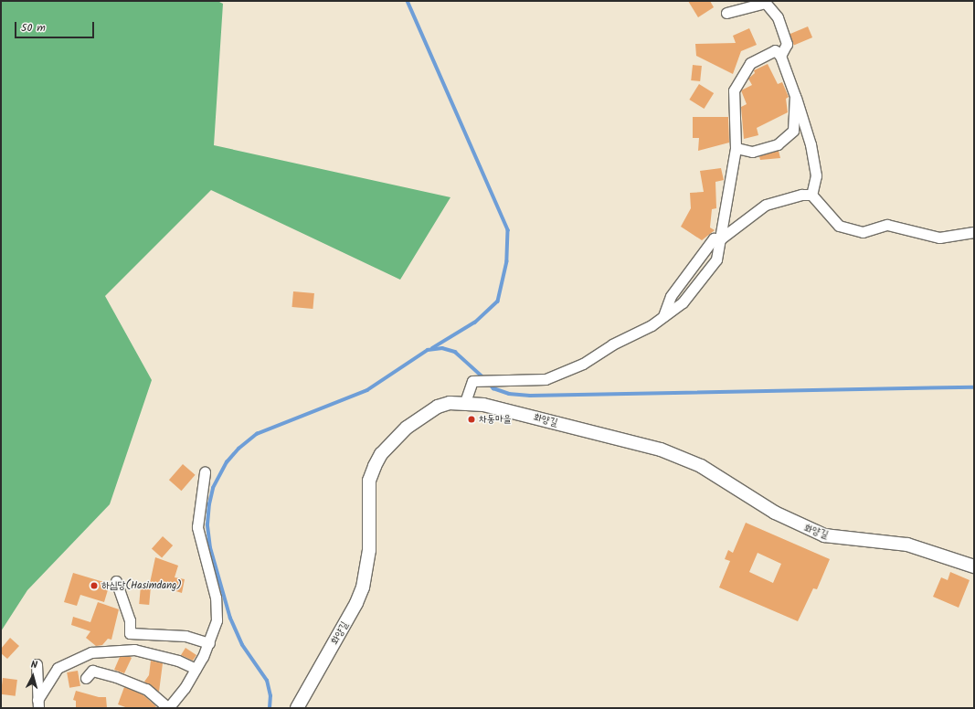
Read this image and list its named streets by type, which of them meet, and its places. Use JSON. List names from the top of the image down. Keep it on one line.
{"streets":{"street":["화양길"]},"places":["차동마을","하심당(Hasimdang)"],"scale_bar":"50 m","north":"top"}
